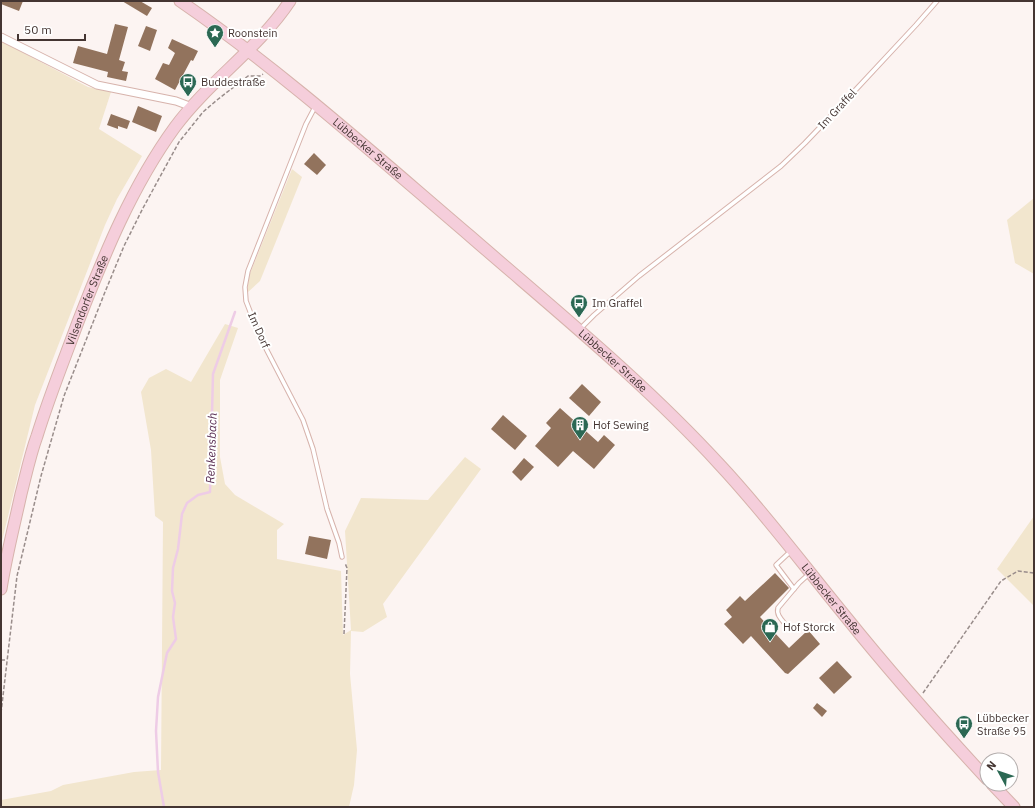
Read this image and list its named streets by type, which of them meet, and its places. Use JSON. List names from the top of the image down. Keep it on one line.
{"streets":{"main road":["Lübbecker Straße","Vilsendorfer Straße"],"lane":["Im Graffel","Im Dorf"]},"crossings":[["Im Graffel","Lübbecker Straße"],["Lübbecker Straße","Vilsendorfer Straße"],["Lübbecker Straße","Im Dorf"]],"water":["Renkensbach"],"places":{"place":["Roonstein"],"bus stop":["Buddestraße","Im Graffel","Lübbecker Straße 95"],"building":["Hof Sewing"],"shop":["Hof Storck"]},"scale_bar":"50 m","north":"top left"}
